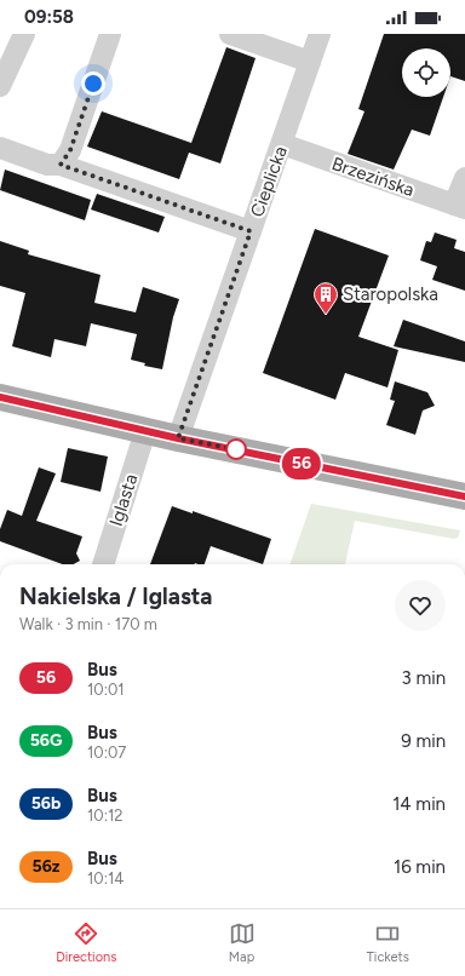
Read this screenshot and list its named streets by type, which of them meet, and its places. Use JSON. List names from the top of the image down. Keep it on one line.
{"streets":{"street":["Brzezińska","Cieplicka","Iglasta"]},"crossings":[["Brzezińska","Cieplicka"]],"places":{"building":["Staropolska"]},"lines":["bus line 56"],"page":{"status":"09:58","on_map":"56","heading":["Nakielska / Iglasta","Walk · 3 min · 170 m"],"list":[{"mark":"56","name":"Bus","note":"10:01","value":"3 min"},{"mark":"56G","name":"Bus","note":"10:07","value":"9 min"},{"mark":"56b","name":"Bus","note":"10:12","value":"14 min"},{"mark":"56z","name":"Bus","note":"10:14","value":"16 min"}],"tabs":["Directions","Map","Tickets"]}}
